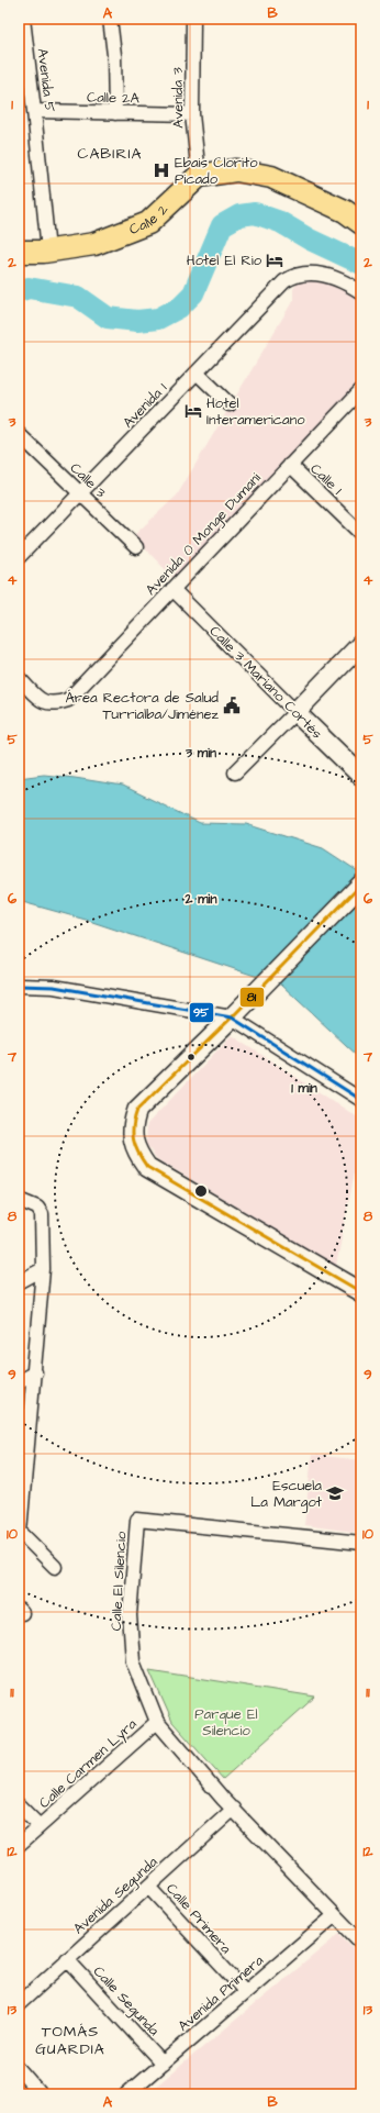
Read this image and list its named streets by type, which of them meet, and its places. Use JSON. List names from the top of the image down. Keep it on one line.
{"streets":{"main road":["Calle 2"],"street":["Avenida 5","Calle 2A","Avenida 3","Avenida 1","Calle 1","Calle 3","Avenida 0 Monge Dumani","Calle 3 Mariano Cortés","Calle El Silencio","Calle Carmen Lyra","Avenida Segunda","Calle Primera","Avenida Primera","Calle Segunda"]},"crossings":[["Avenida 5","Calle 2A"],["Avenida 5","Calle 2"],["Calle 2A","Avenida 3"],["Avenida 3","Calle 2"],["Avenida 1","Calle 3"],["Calle 1","Avenida 0 Monge Dumani"],["Avenida 0 Monge Dumani","Calle 3 Mariano Cortés"],["Calle El Silencio","Calle Carmen Lyra"],["Calle El Silencio","Avenida Segunda"],["Calle El Silencio","Avenida Primera"],["Avenida Segunda","Calle Primera"],["Avenida Segunda","Calle Segunda"],["Calle Primera","Avenida Primera"],["Avenida Primera","Calle Segunda"]],"districts":["CABIRIA","TOMÁS GUARDIA"],"parks":["Parque El Silencio"],"places":{"hospital":["Ebais Clorito Picado"],"hotel":["Hotel El Rio","Hotel Interamericano"],"public building":["Área Rectora de Salud Turrialba/Jiménez"],"school or university":["Escuela La Margot"]},"lines":["transit line 81","transit line 95"],"grid":{"columns":["A","B"],"rows":["1","2","3","4","5","6","7","8","9","10","11","12","13"]},"rings":["3 min","2 min","1 min"]}
